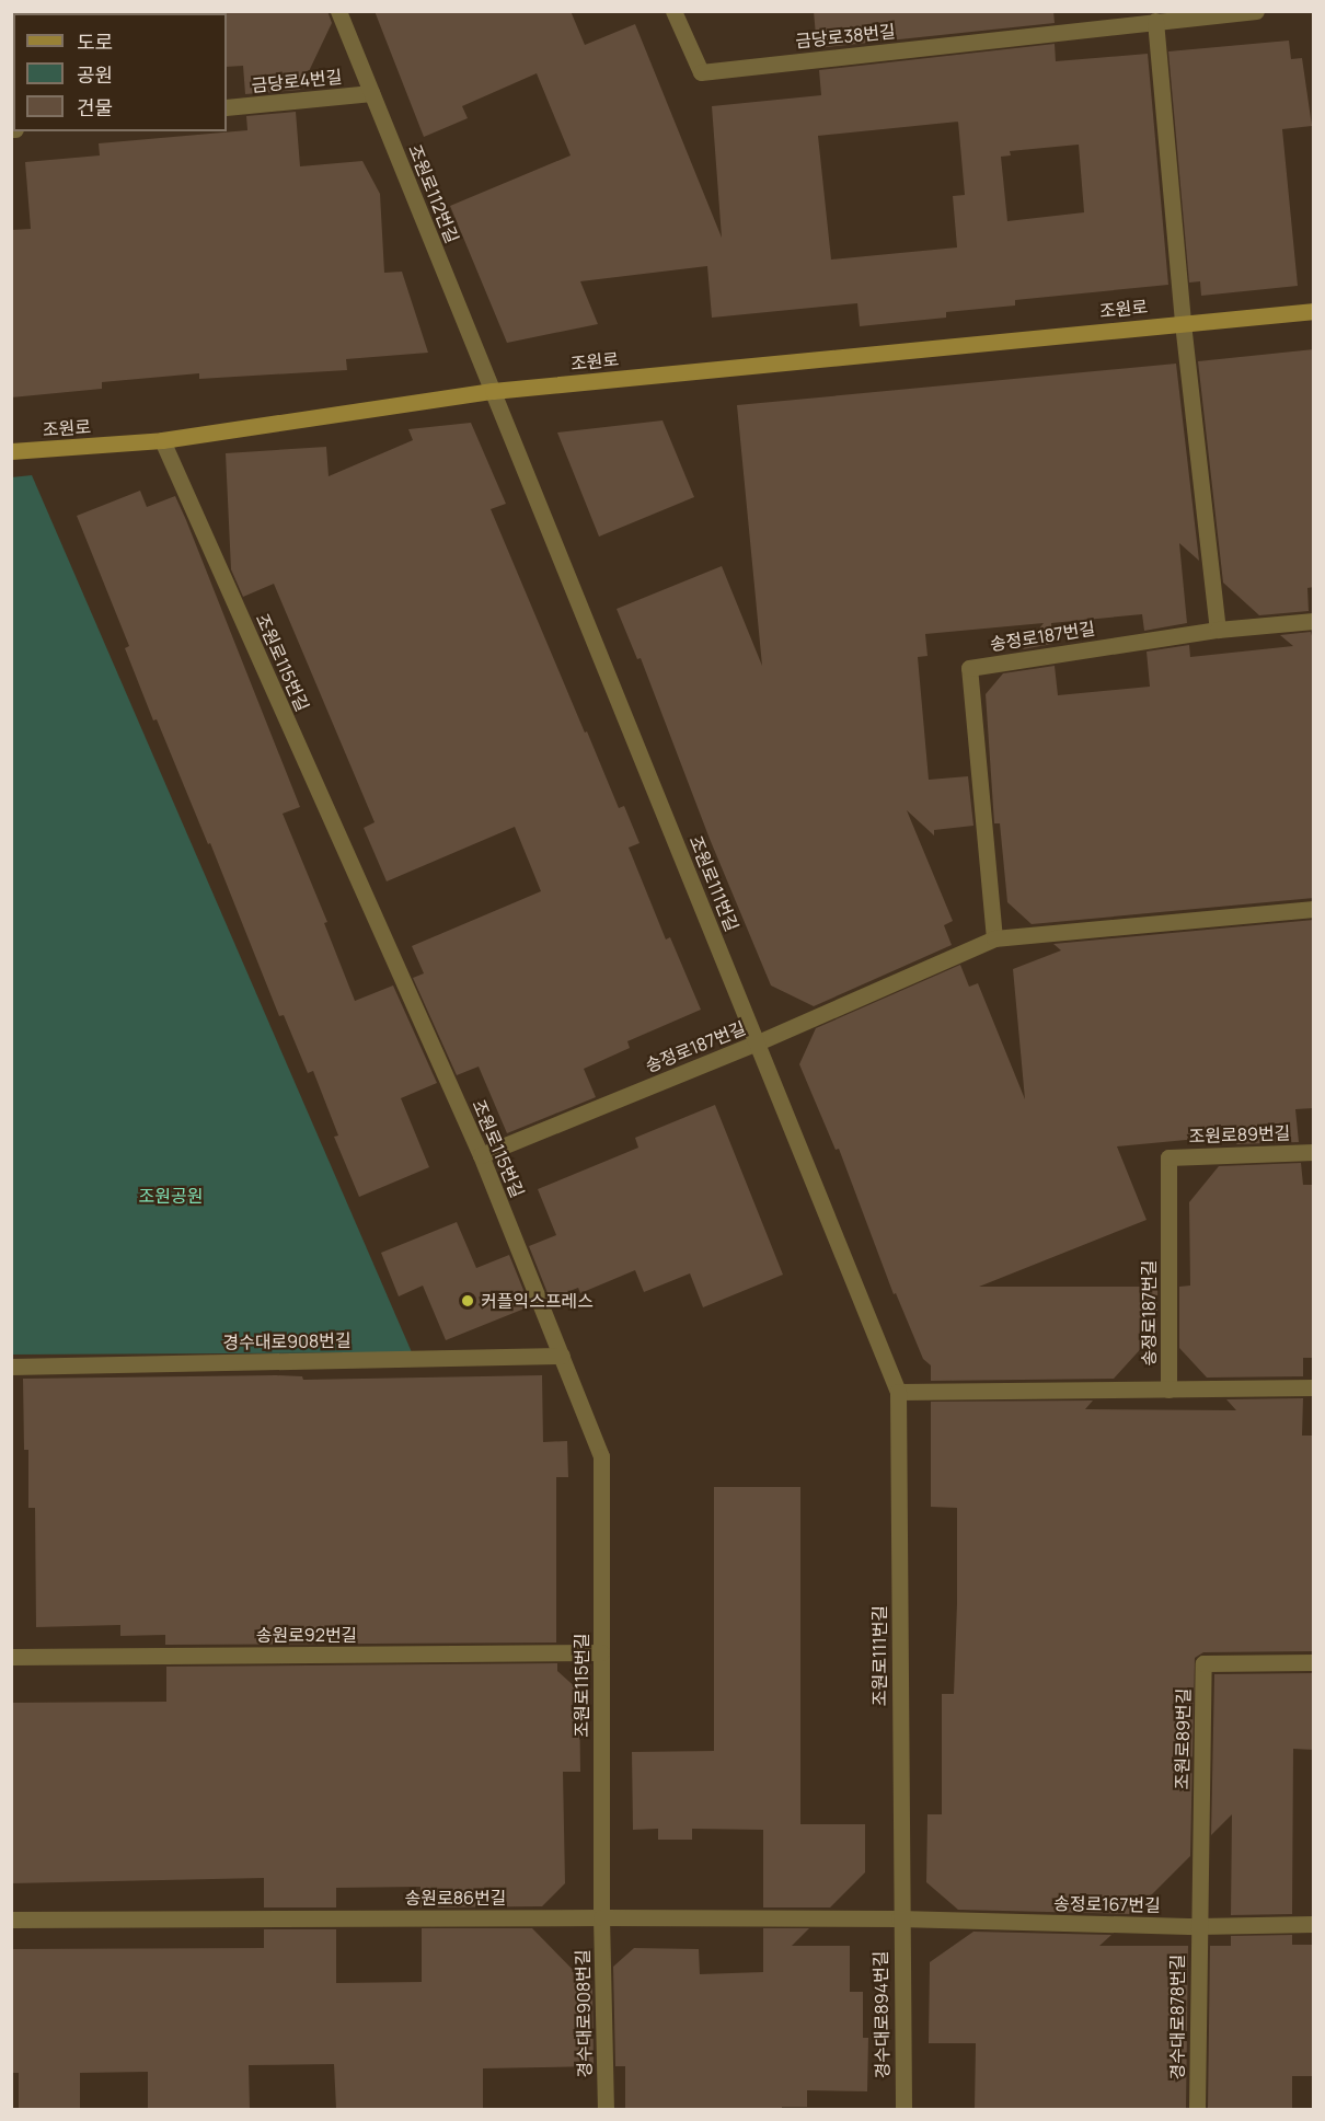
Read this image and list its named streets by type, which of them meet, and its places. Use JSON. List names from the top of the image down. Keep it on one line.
{"streets":{"main road":["조원로"],"street":["금당로38번길","금당로4번길","조원로112번길","송정로187번길","조원로115번길","조원로111번길","조원로89번길","경수대로908번길","송원로92번길","송원로86번길","송정로167번길","경수대로894번길","경수대로878번길"]},"crossings":[["금당로4번길","조원로112번길"],["조원로112번길","조원로"],["조원로112번길","조원로111번길"],["조원로","조원로115번길"],["조원로","조원로111번길"],["송정로187번길","조원로115번길"],["송정로187번길","조원로111번길"],["송정로187번길","조원로89번길"],["조원로115번길","경수대로908번길"],["조원로115번길","송원로92번길"],["조원로115번길","송원로86번길"],["조원로111번길","송원로86번길"],["조원로111번길","송정로167번길"],["조원로111번길","경수대로894번길"],["조원로89번길","송정로167번길"],["조원로89번길","경수대로878번길"],["경수대로908번길","송원로86번길"],["송원로86번길","송정로167번길"],["송원로86번길","경수대로894번길"],["송정로167번길","경수대로894번길"],["송정로167번길","경수대로878번길"]],"parks":["조원공원"],"places":["커플익스프레스"],"legend":["도로","공원","건물"]}
